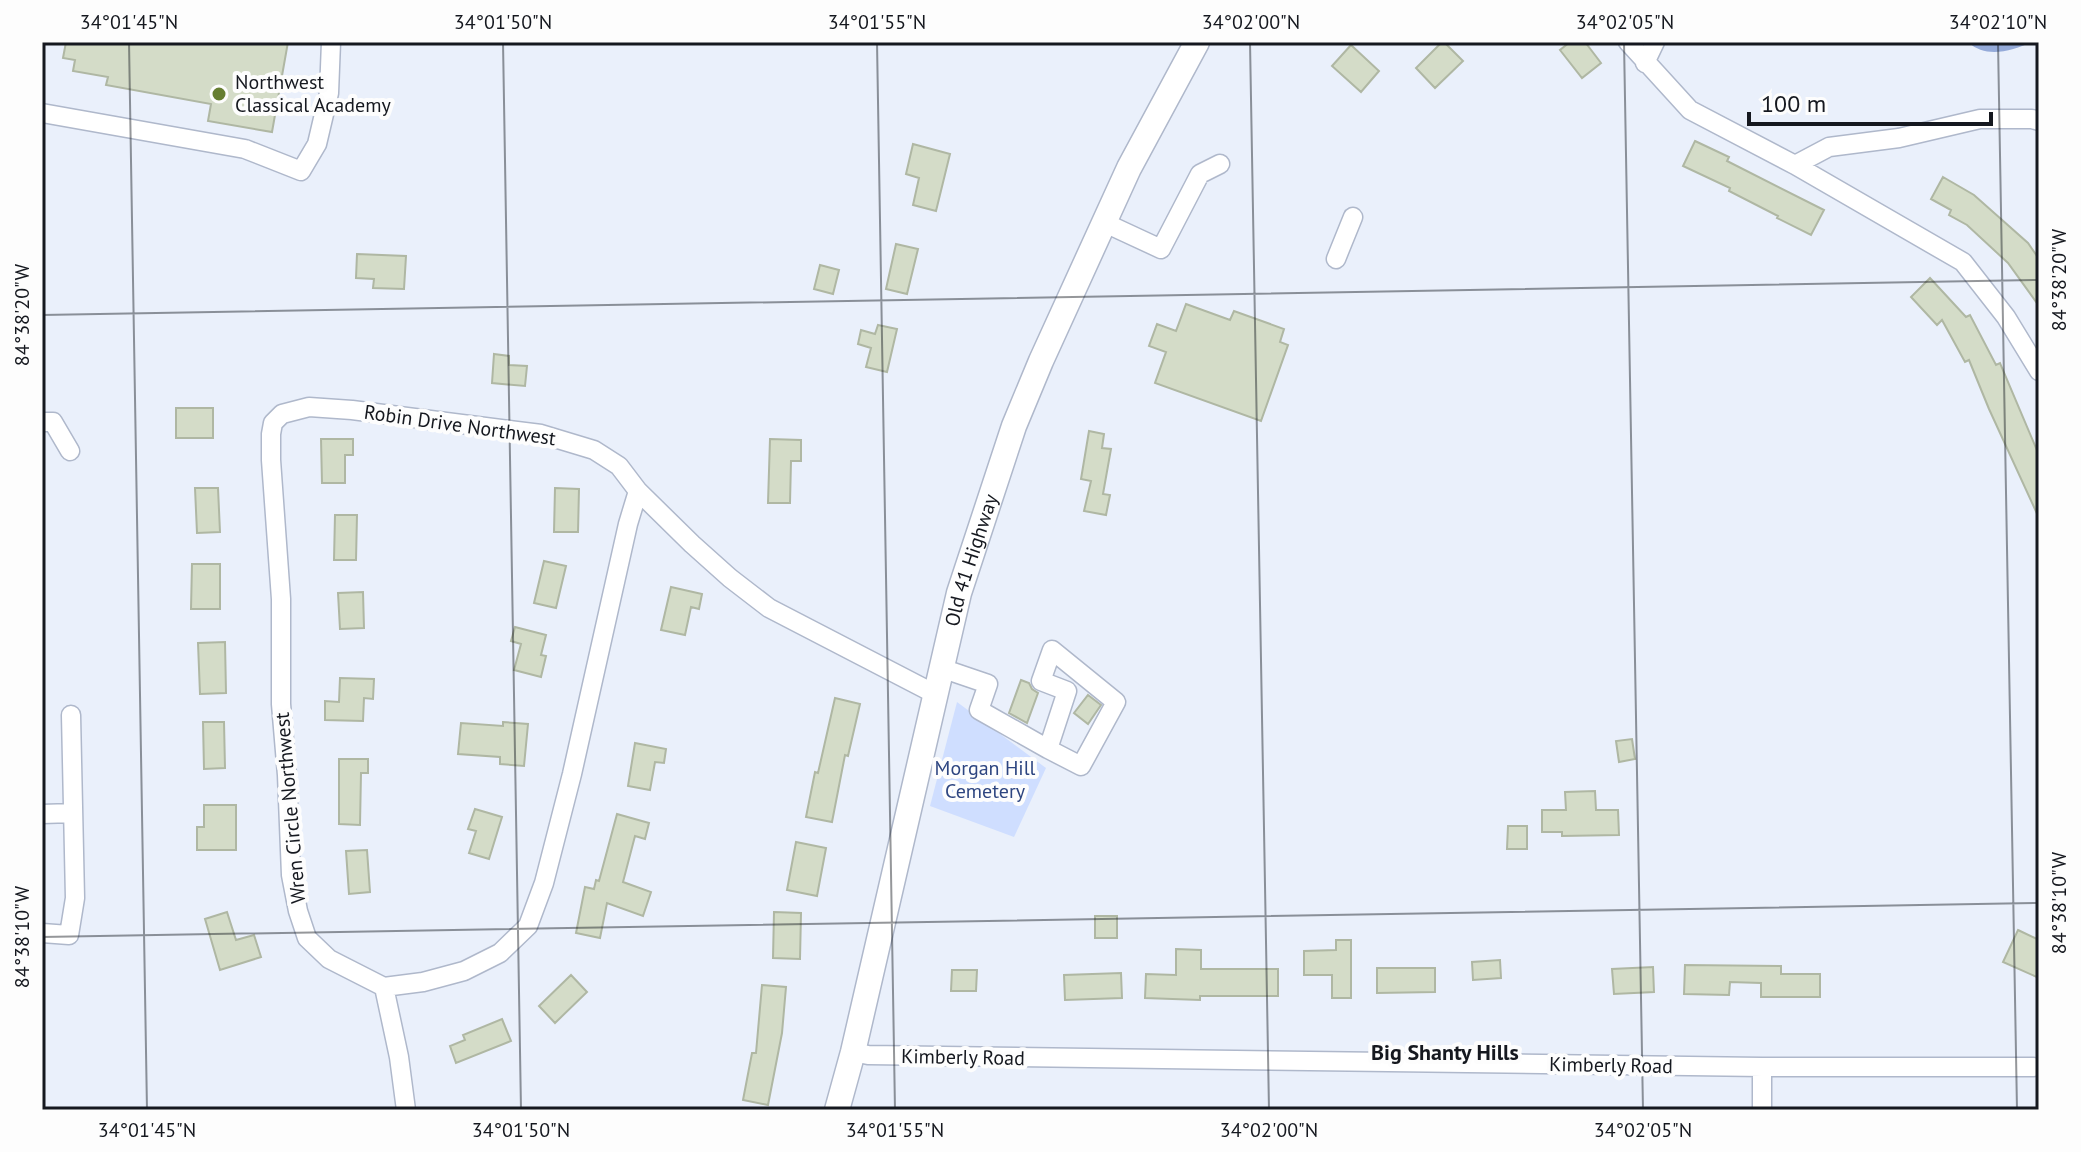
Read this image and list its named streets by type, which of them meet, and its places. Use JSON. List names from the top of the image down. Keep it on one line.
{"streets":{"main road":["Old 41 Highway"],"street":["Robin Drive Northwest","Wren Circle Northwest","Kimberly Road"]},"crossings":[["Robin Drive Northwest","Old 41 Highway"],["Robin Drive Northwest","Wren Circle Northwest"],["Old 41 Highway","Kimberly Road"]],"districts":["Big Shanty Hills"],"parks":["Morgan Hill Cemetery"],"places":["Northwest Classical Academy"],"scale_bar":"100 m","coordinates":["34°01'45\"N","34°01'50\"N","34°01'55\"N","34°02'00\"N","34°02'05\"N","34°02'10\"N","84°38'20\"W","84°38'10\"W"]}
